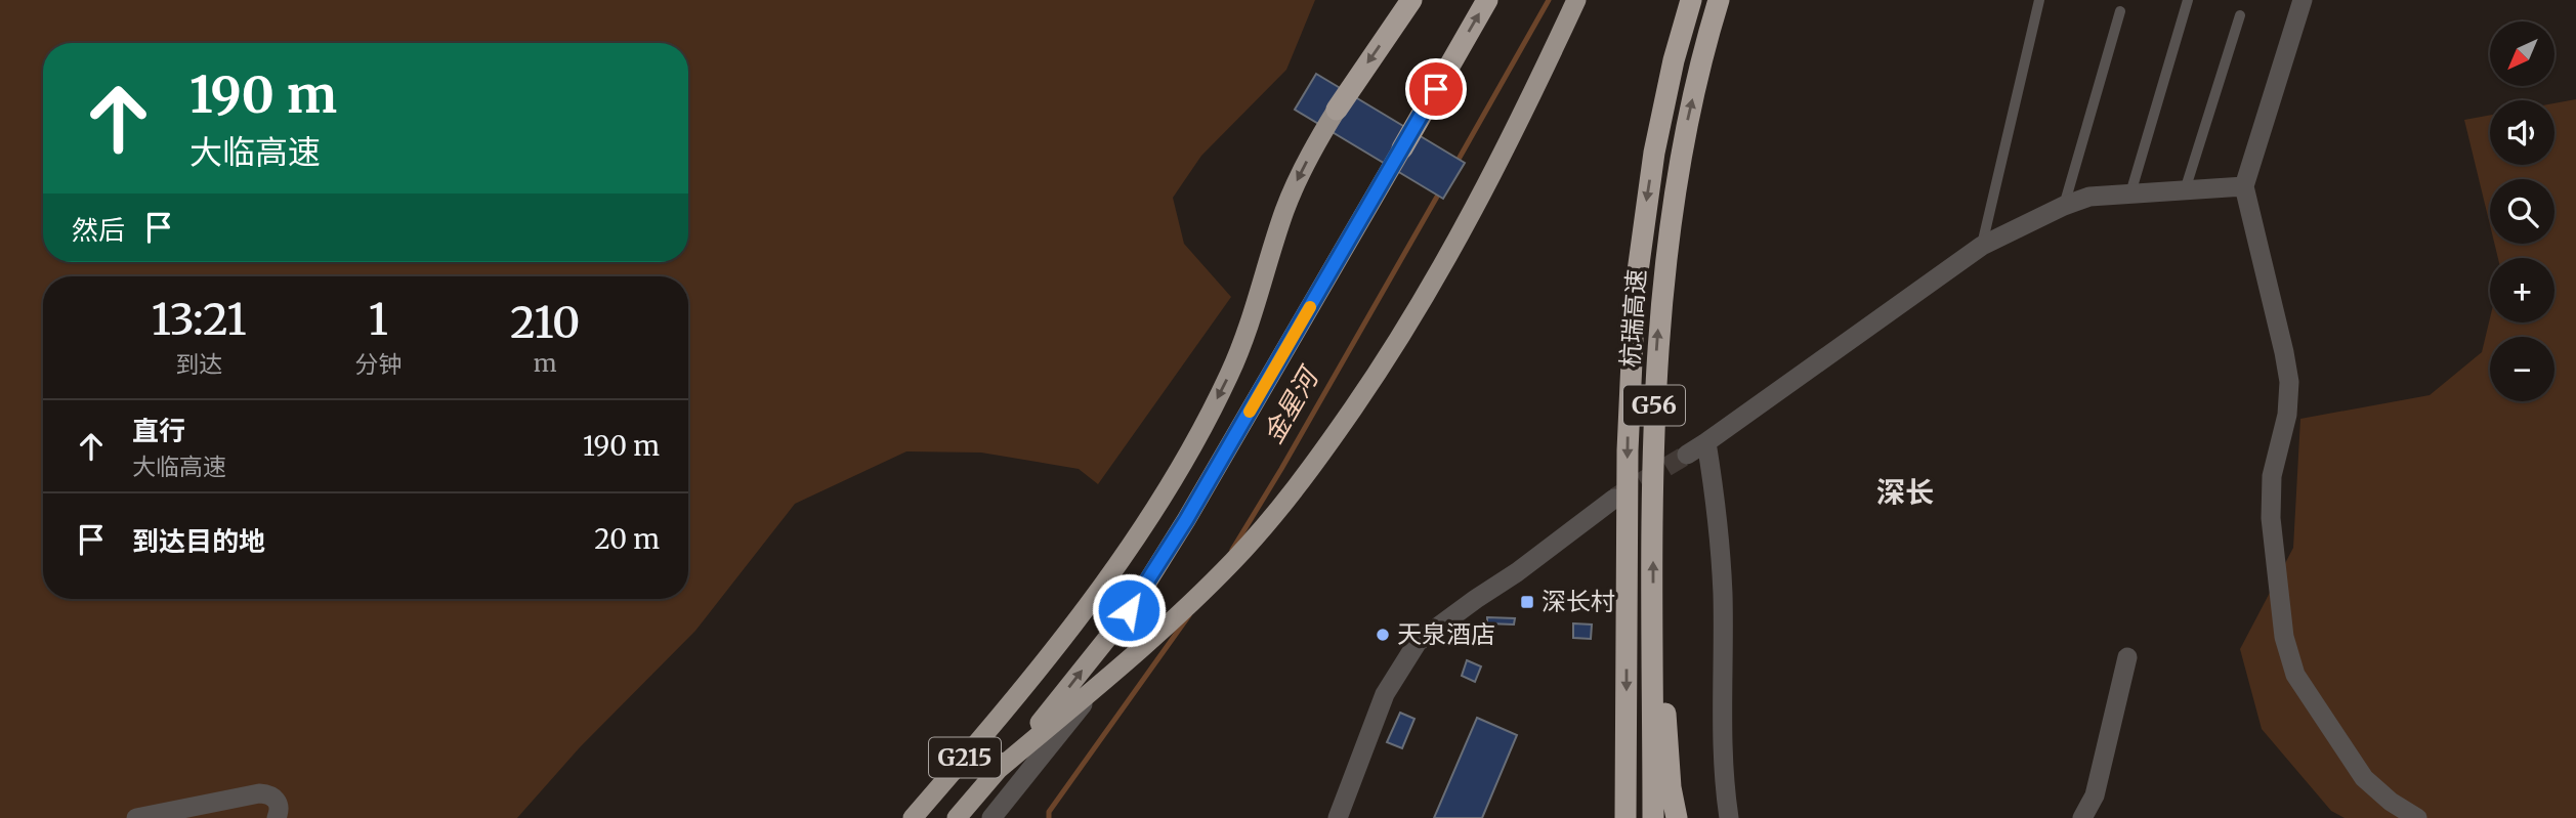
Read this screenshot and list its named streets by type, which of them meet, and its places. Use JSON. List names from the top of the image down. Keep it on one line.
{"streets":{"highway":["杭瑞高速","G56","G215"]},"districts":["深长"],"water":["金星河"],"places":{"transit":["深长村"],"other":["天泉酒店"]},"north":"bottom left","page":{"map_buttons":["+","−"],"turn":["190 m","大临高速"],"then":"然后","eta":["13:21","到达","1","分钟","210","m"],"list":[{"name":"直行","note":"大临高速","value":"190 m"},{"name":"到达目的地","value":"20 m"}]}}
